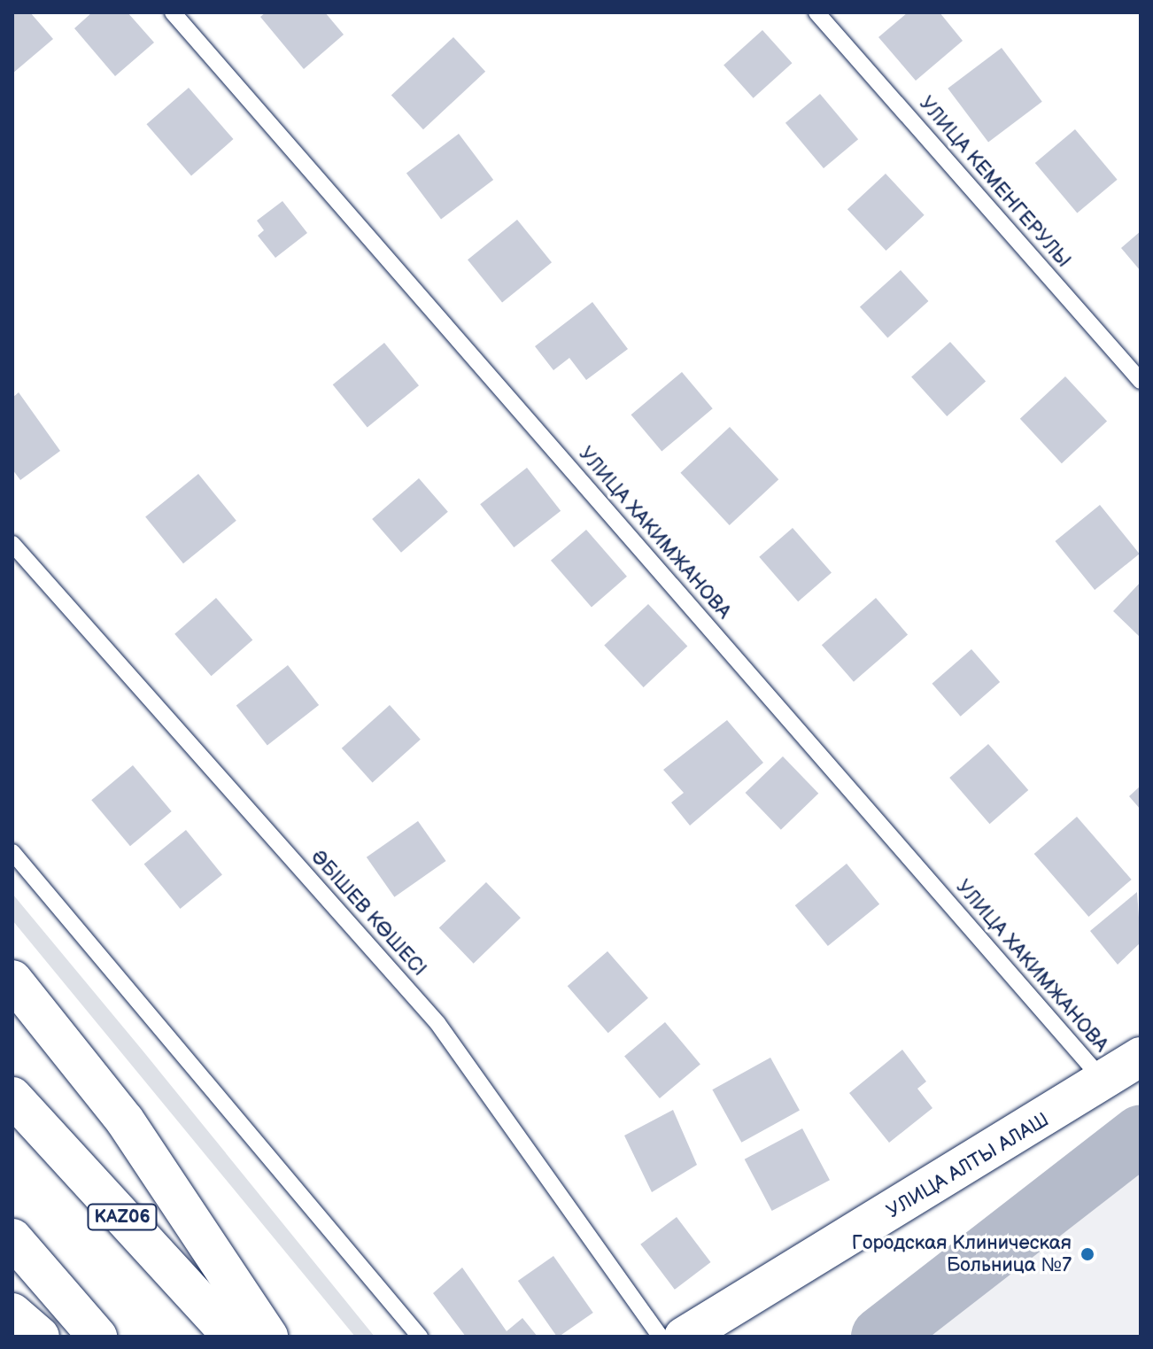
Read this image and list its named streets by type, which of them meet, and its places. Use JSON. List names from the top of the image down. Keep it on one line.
{"streets":{"main road":["УЛИЦА АЛТЫ АЛАШ","KАZ06"],"lane":["УЛИЦА КЕМЕНГЕРУЛЫ","УЛИЦА ХАКИМЖАНОВА","ӘБІШЕВ КӨШЕСІ"]},"crossings":[["УЛИЦА ХАКИМЖАНОВА","УЛИЦА АЛТЫ АЛАШ"]],"places":["Городская Клиническая Больница №7"]}
